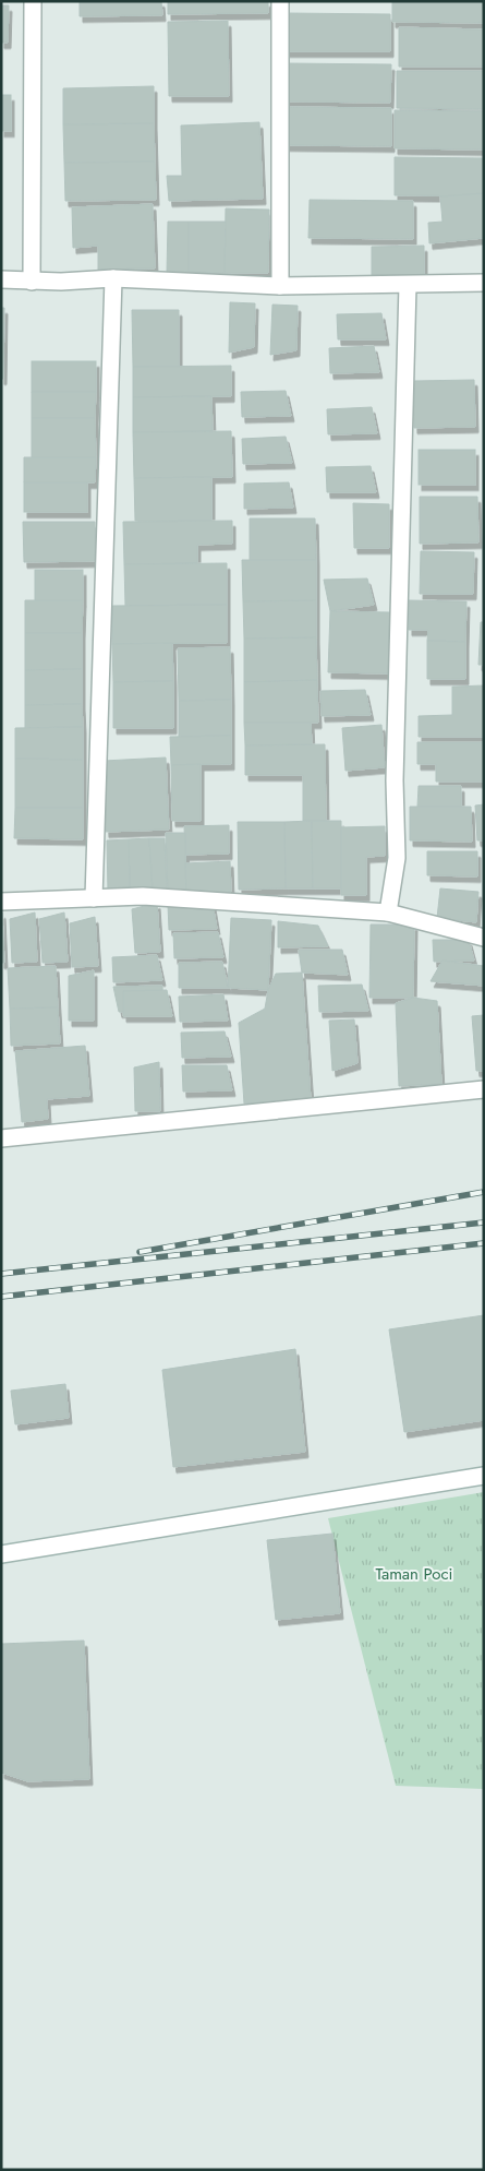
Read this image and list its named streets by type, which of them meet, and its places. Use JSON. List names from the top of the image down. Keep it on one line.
{"parks":["Taman Poci"]}
